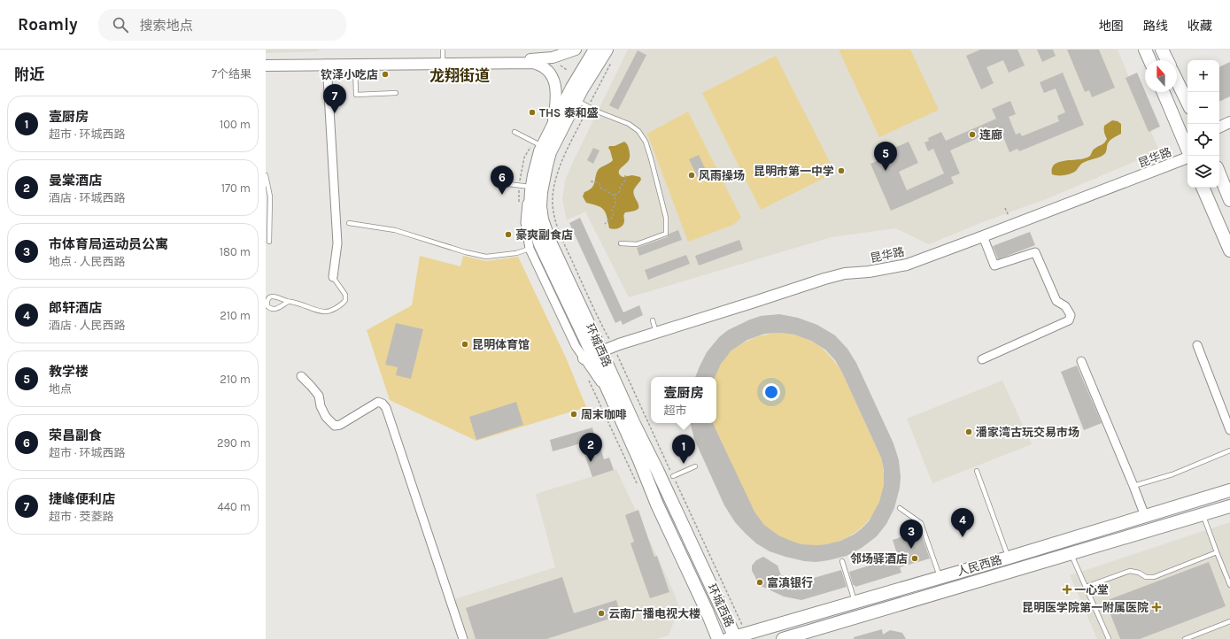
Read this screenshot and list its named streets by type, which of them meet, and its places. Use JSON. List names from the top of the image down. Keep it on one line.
{"streets":{"main road":["环城西路","人民西路"],"street":["昆华路"]},"crossings":[["昆华路","环城西路"],["环城西路","人民西路"]],"districts":["龙翔街道"],"places":{"other":["钦泽小吃店","THS 泰和盛","连廊","昆明市第一中学","风雨操场","豪爽副食店","昆明体育馆","周末咖啡","潘家湾古玩交易市场","邻场驿酒店","富滇银行","云南广播电视大楼"],"health":["一心堂","昆明医学院第一附属医院"]},"north":"top","page":{"header":"Roamly","search":"搜索地点","nav":["地图","路线","收藏"],"heading":["附近","7个结果"],"map_buttons":["+","−"],"pins":["7","5","6","2","1","4","3"],"list":[{"mark":"1","name":"壹厨房","note":"超市 · 环城西路","value":"100 m"},{"mark":"2","name":"曼棠酒店","note":"酒店 · 环城西路","value":"170 m"},{"mark":"3","name":"市体育局运动员公寓","note":"地点 · 人民西路","value":"180 m"},{"mark":"4","name":"郎轩酒店","note":"酒店 · 人民西路","value":"210 m"},{"mark":"5","name":"教学楼","note":"地点","value":"210 m"},{"mark":"6","name":"荣昌副食","note":"超市 · 环城西路","value":"290 m"},{"mark":"7","name":"捷峰便利店","note":"超市 · 茭菱路","value":"440 m"}],"popup":["壹厨房","超市"]}}
